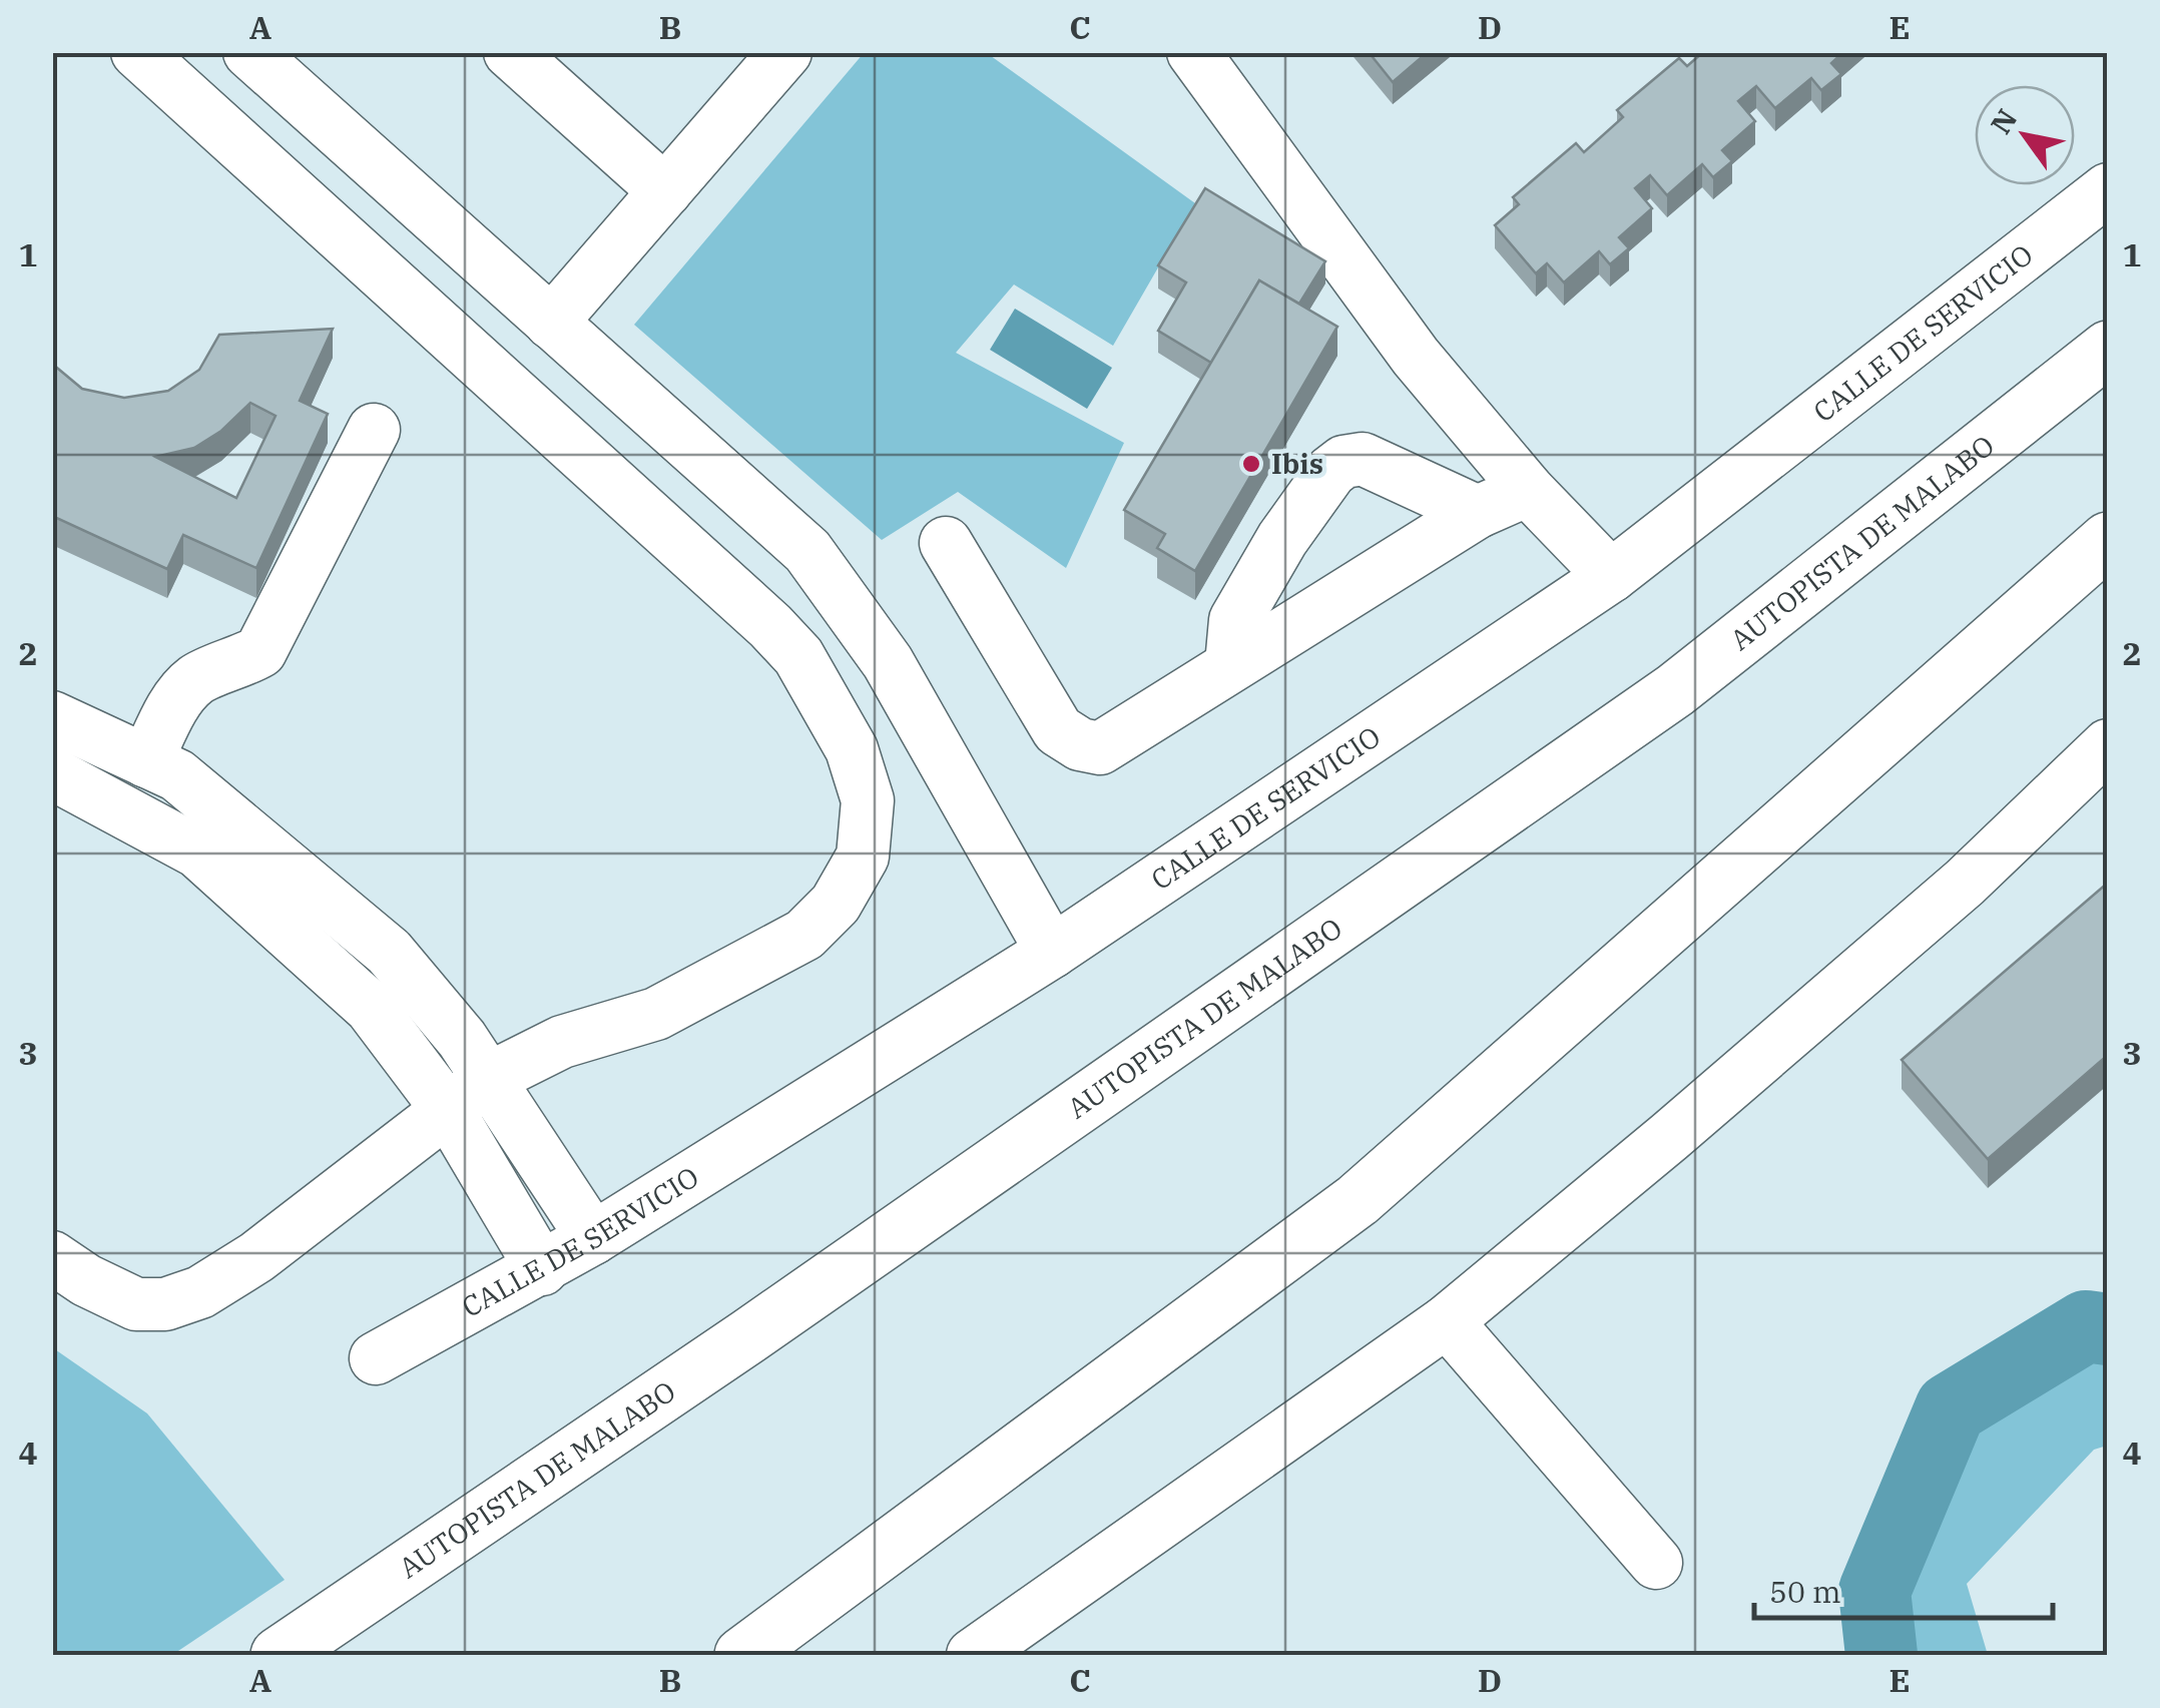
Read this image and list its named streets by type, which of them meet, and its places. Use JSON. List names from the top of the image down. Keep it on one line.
{"streets":{"highway":["AUTOPISTA DE MALABO"],"street":["CALLE DE SERVICIO"]},"places":["Ibis"],"scale_bar":"50 m","north":"top left","grid":{"columns":["A","B","C","D","E"],"rows":["1","2","3","4"]}}
